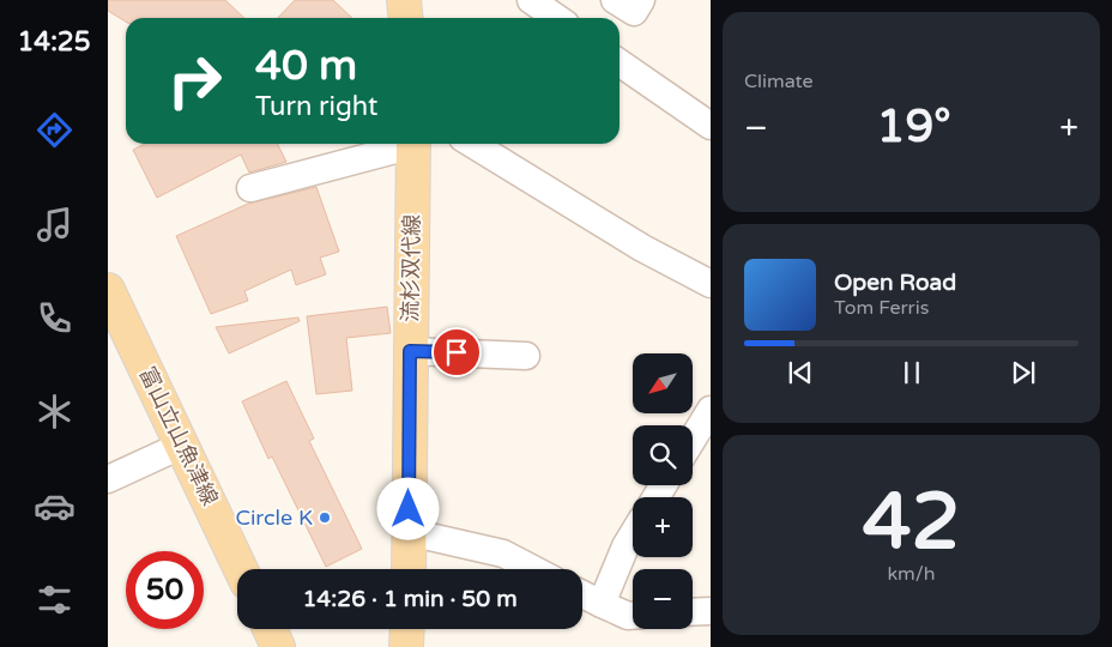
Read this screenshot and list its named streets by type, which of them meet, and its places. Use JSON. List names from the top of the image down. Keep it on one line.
{"streets":{"main road":["流杉双代線","富山立山魚津線"]},"places":["Circle K"],"north":"bottom left","page":{"tabs":"14:25","tile":["Climate",["42","km/h"]],"turn":["40 m","Turn right"],"heat":["−","19°","+"],"song":["Open Road","Tom Ferris"],"map_buttons":["+","−"],"limit":"50","trip":"14:26 · 1 min · 50 m"}}
